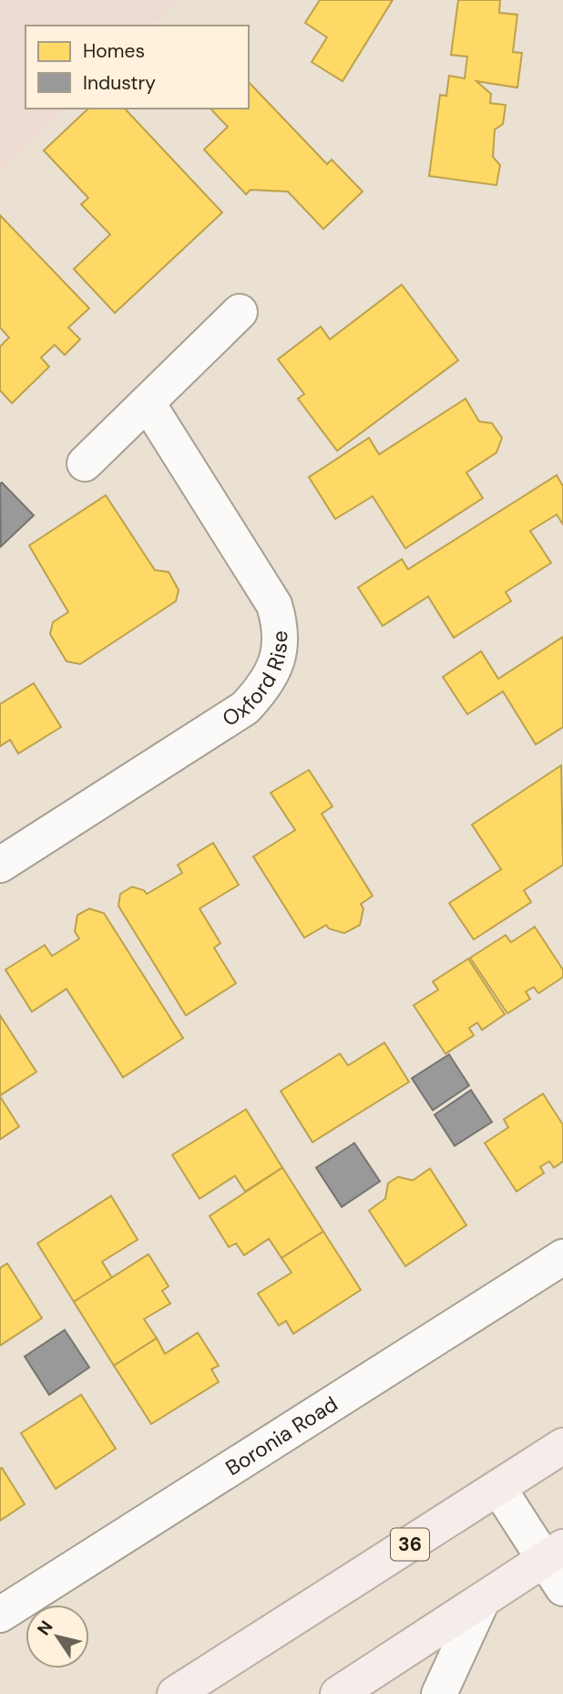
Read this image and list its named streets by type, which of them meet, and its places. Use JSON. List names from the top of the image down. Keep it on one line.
{"streets":{"main road":["36"],"street":["Oxford Rise","Boronia Road"]},"legend":["Homes","Industry"],"north":"top left"}
